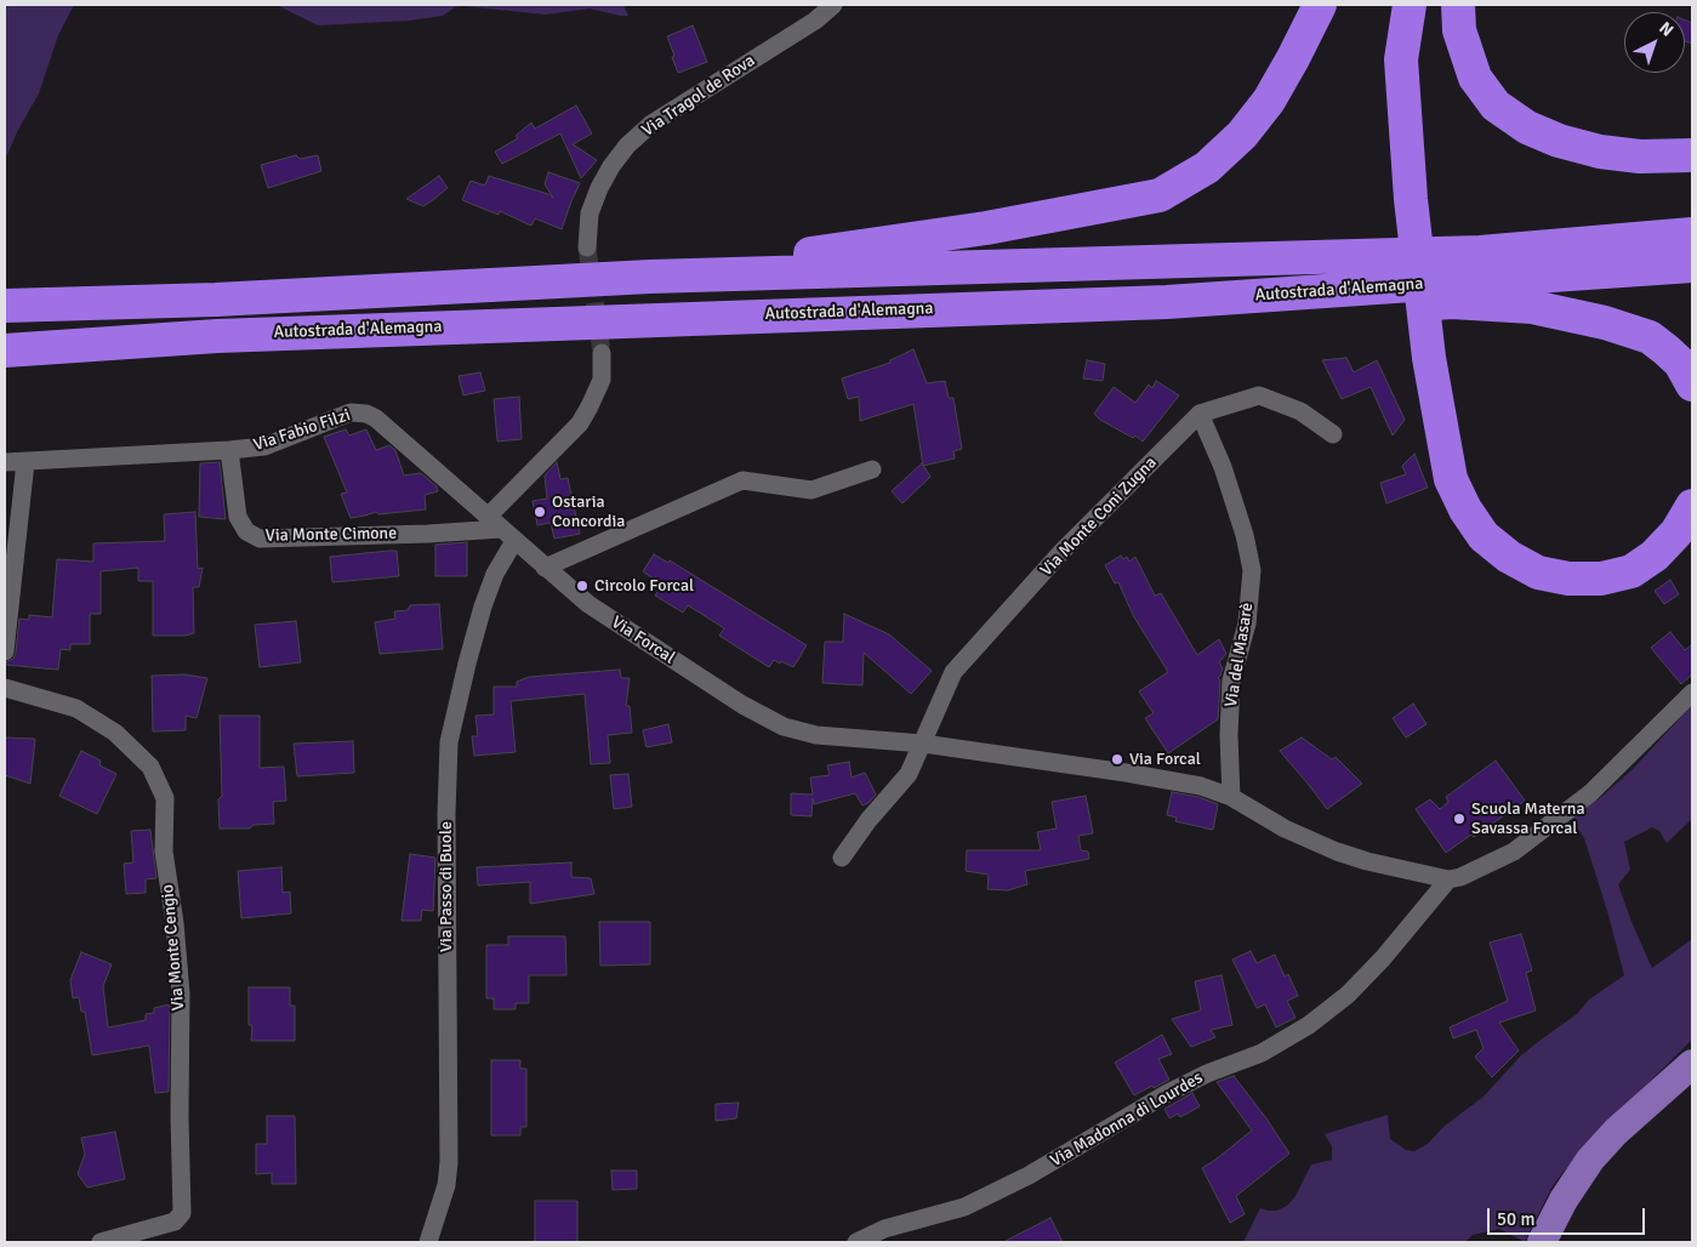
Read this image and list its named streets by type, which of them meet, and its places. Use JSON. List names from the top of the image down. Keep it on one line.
{"streets":{"highway":["Autostrada d'Alemagna"],"street":["Via Tragol de Rova","Via Fabio Filzi","Via Monte Coni Zugna","Via Monte Cimone","Via Forcal","Via del Masarè","Via Passo di Buole","Via Monte Cengio","Via Madonna di Lourdes"]},"crossings":[["Via Fabio Filzi","Via Monte Cimone"],["Via Fabio Filzi","Via Forcal"],["Via Fabio Filzi","Via Passo di Buole"],["Via Monte Coni Zugna","Via Forcal"],["Via Monte Coni Zugna","Via del Masarè"],["Via Monte Cimone","Via Forcal"],["Via Monte Cimone","Via Passo di Buole"],["Via Forcal","Via del Masarè"],["Via Forcal","Via Passo di Buole"],["Via Forcal","Via Madonna di Lourdes"]],"places":["Ostaria Concordia","Circolo Forcal","Via Forcal","Scuola Materna Savassa Forcal"],"scale_bar":"50 m","north":"top right"}
